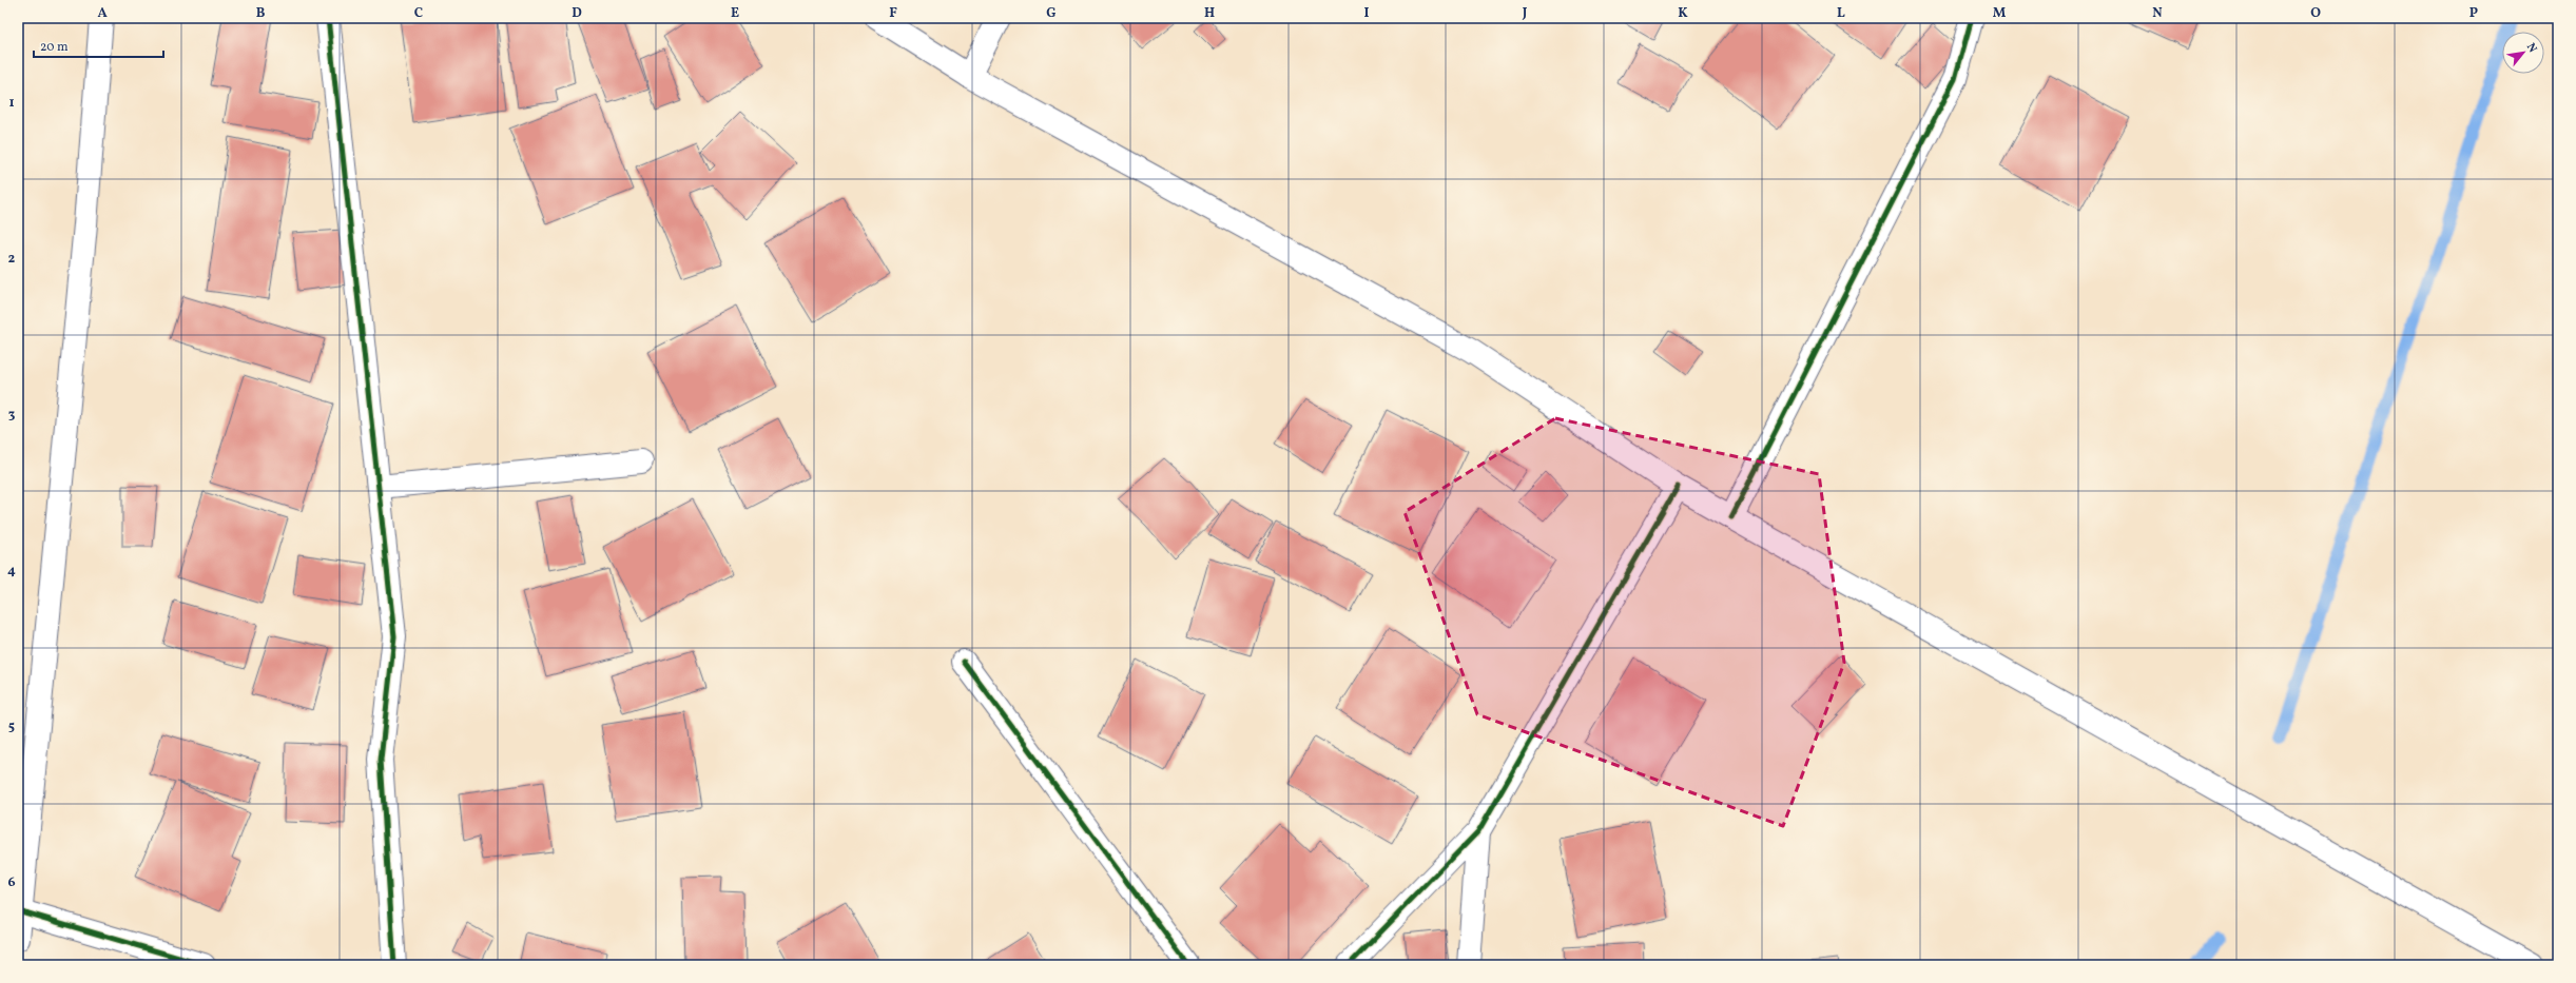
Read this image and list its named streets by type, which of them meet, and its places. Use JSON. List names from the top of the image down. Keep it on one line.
{"scale_bar":"20 m","north":"top right","grid":{"columns":["A","B","C","D","E","F","G","H","I","J","K","L","M","N","O","P"],"rows":["1","2","3","4","5","6"]}}
